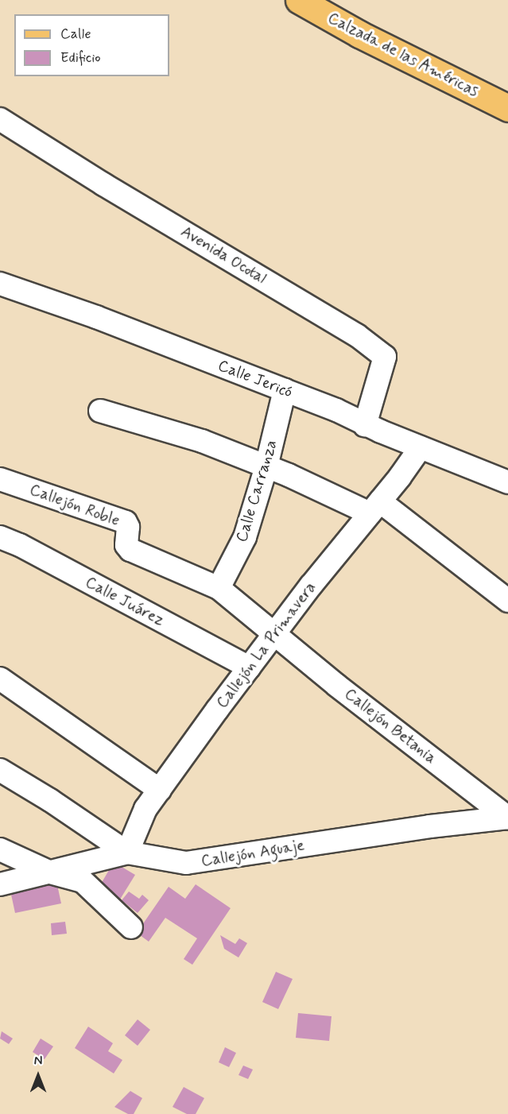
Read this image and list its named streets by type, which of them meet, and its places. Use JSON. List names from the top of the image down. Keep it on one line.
{"streets":{"main road":["Calzada de las Américas"],"street":["Avenida Ocotal","Calle Jericó","Calle Carranza","Callejón Roble","Calle Juárez","Callejón La Primavera","Callejón Betania","Callejón Aguaje"]},"crossings":[["Avenida Ocotal","Calle Jericó"],["Calle Jericó","Calle Carranza"],["Calle Jericó","Callejón La Primavera"],["Calle Carranza","Callejón Roble"],["Callejón Roble","Callejón La Primavera"],["Callejón Roble","Callejón Betania"],["Calle Juárez","Callejón La Primavera"],["Callejón La Primavera","Callejón Betania"],["Callejón La Primavera","Callejón Aguaje"],["Callejón Betania","Callejón Aguaje"]],"legend":["Calle","Edificio"],"north":"top"}
